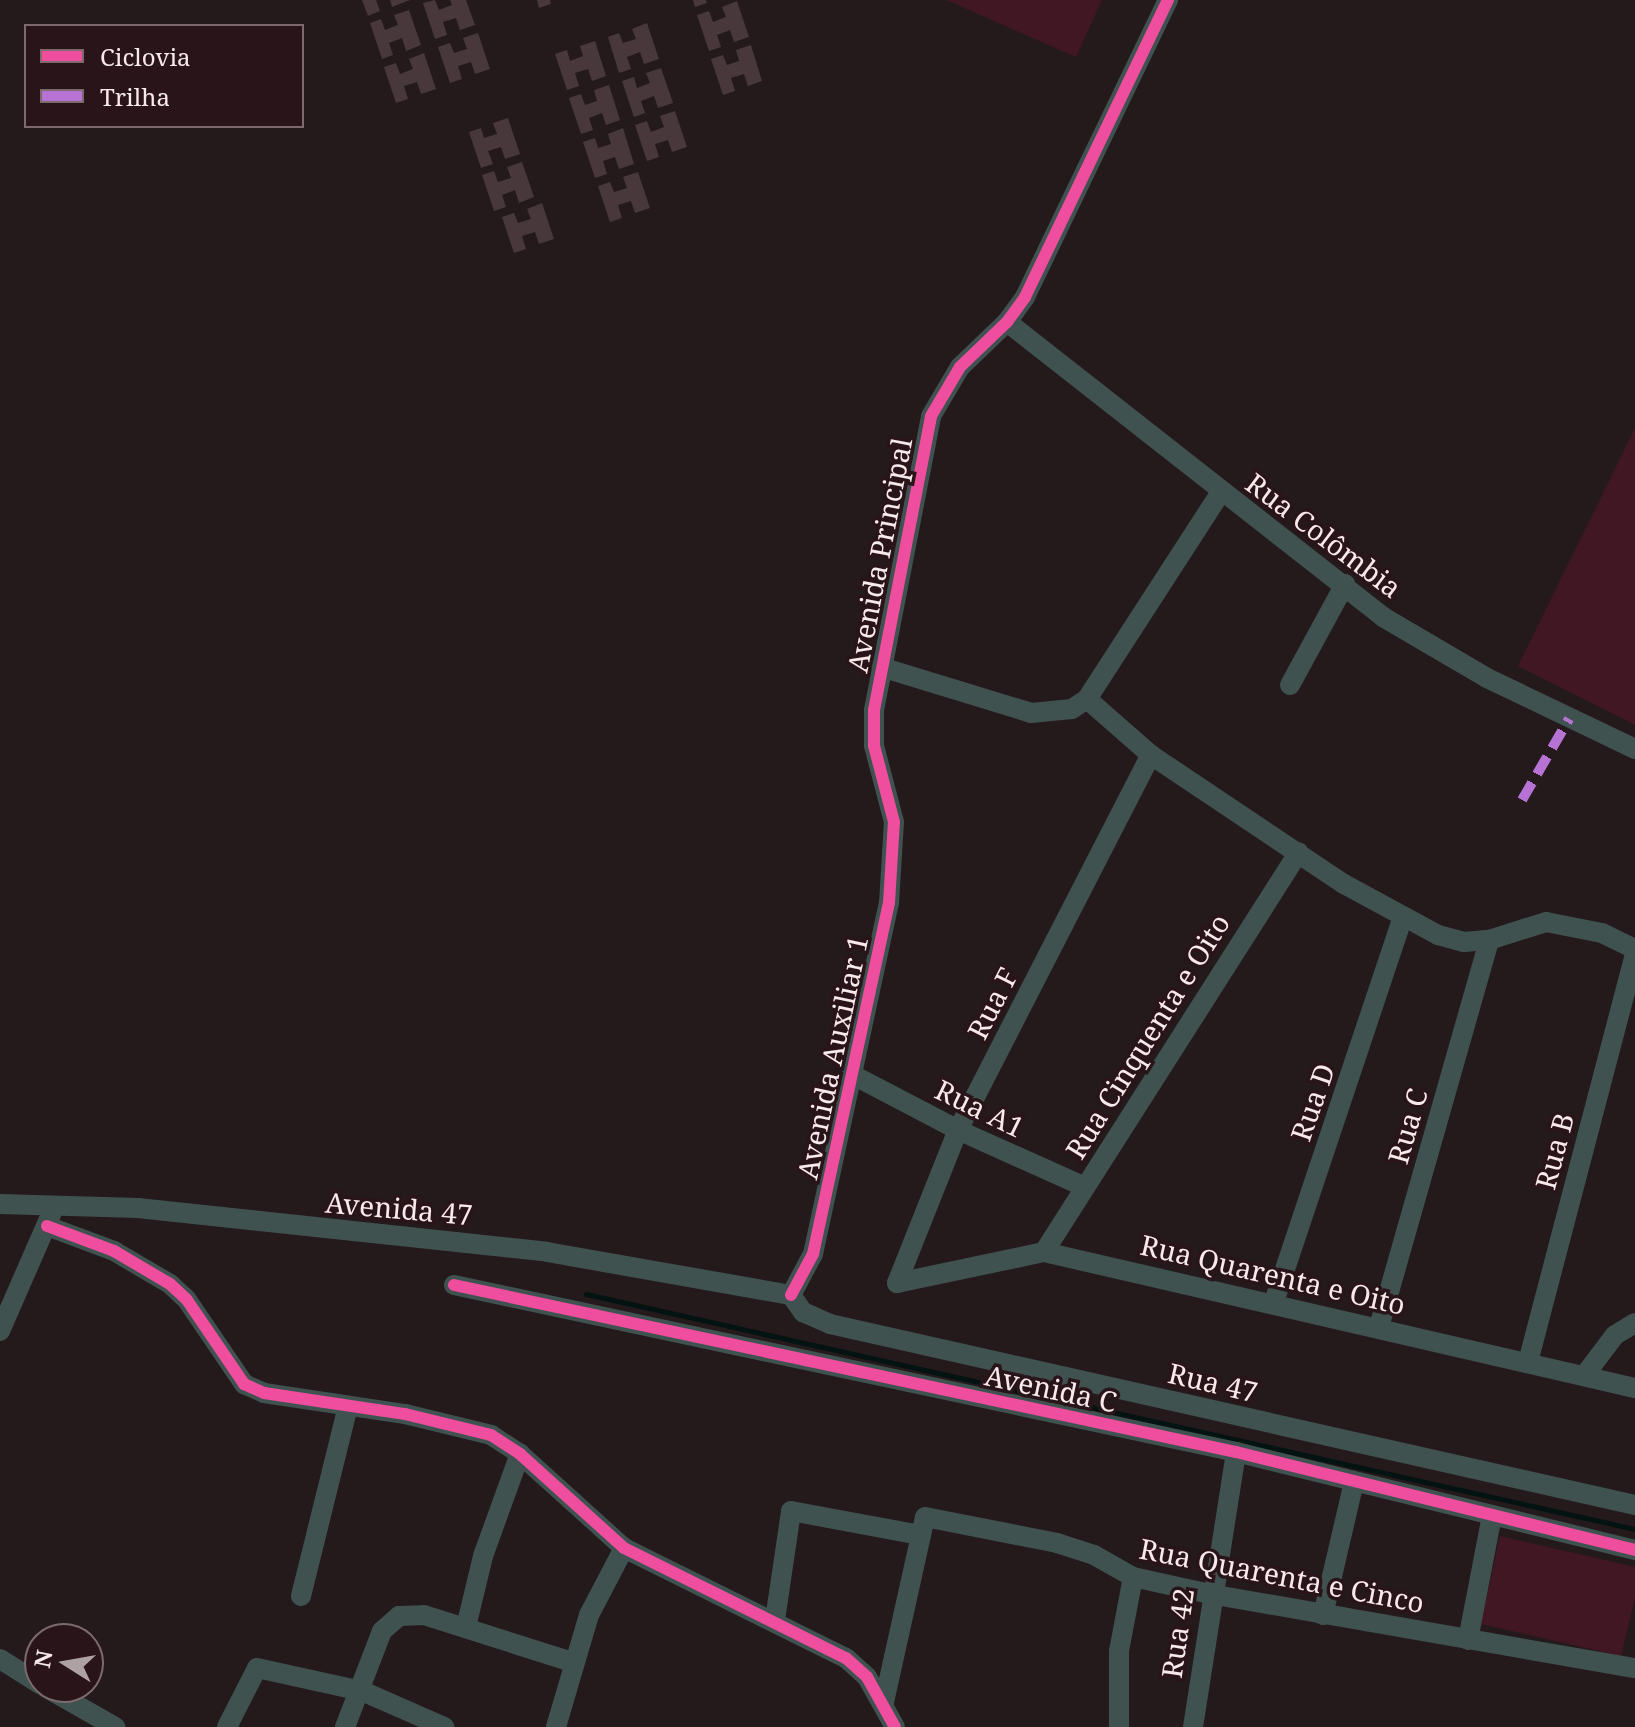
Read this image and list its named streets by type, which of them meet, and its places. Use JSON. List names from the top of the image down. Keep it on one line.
{"streets":{"street":["Rua Colômbia","Avenida Principal","Rua F","Rua Cinquenta e Oito","Avenida Auxiliar 1","Rua D","Rua A1","Rua C","Rua B","Avenida 47","Rua Quarenta e Oito","Rua 47","Avenida C","Rua Quarenta e Cinco","Rua 42"]},"crossings":[["Rua Colômbia","Avenida Principal"],["Avenida Principal","Avenida Auxiliar 1"],["Rua F","Rua A1"],["Rua F","Rua Quarenta e Oito"],["Rua Cinquenta e Oito","Rua A1"],["Rua Cinquenta e Oito","Rua Quarenta e Oito"],["Avenida Auxiliar 1","Rua A1"],["Avenida Auxiliar 1","Avenida 47"],["Avenida Auxiliar 1","Rua 47"],["Rua D","Rua Quarenta e Oito"],["Rua C","Rua Quarenta e Oito"],["Rua B","Rua Quarenta e Oito"],["Avenida 47","Rua 47"],["Avenida C","Rua 42"],["Rua Quarenta e Cinco","Rua 42"]],"legend":["Ciclovia","Trilha"],"north":"left"}
